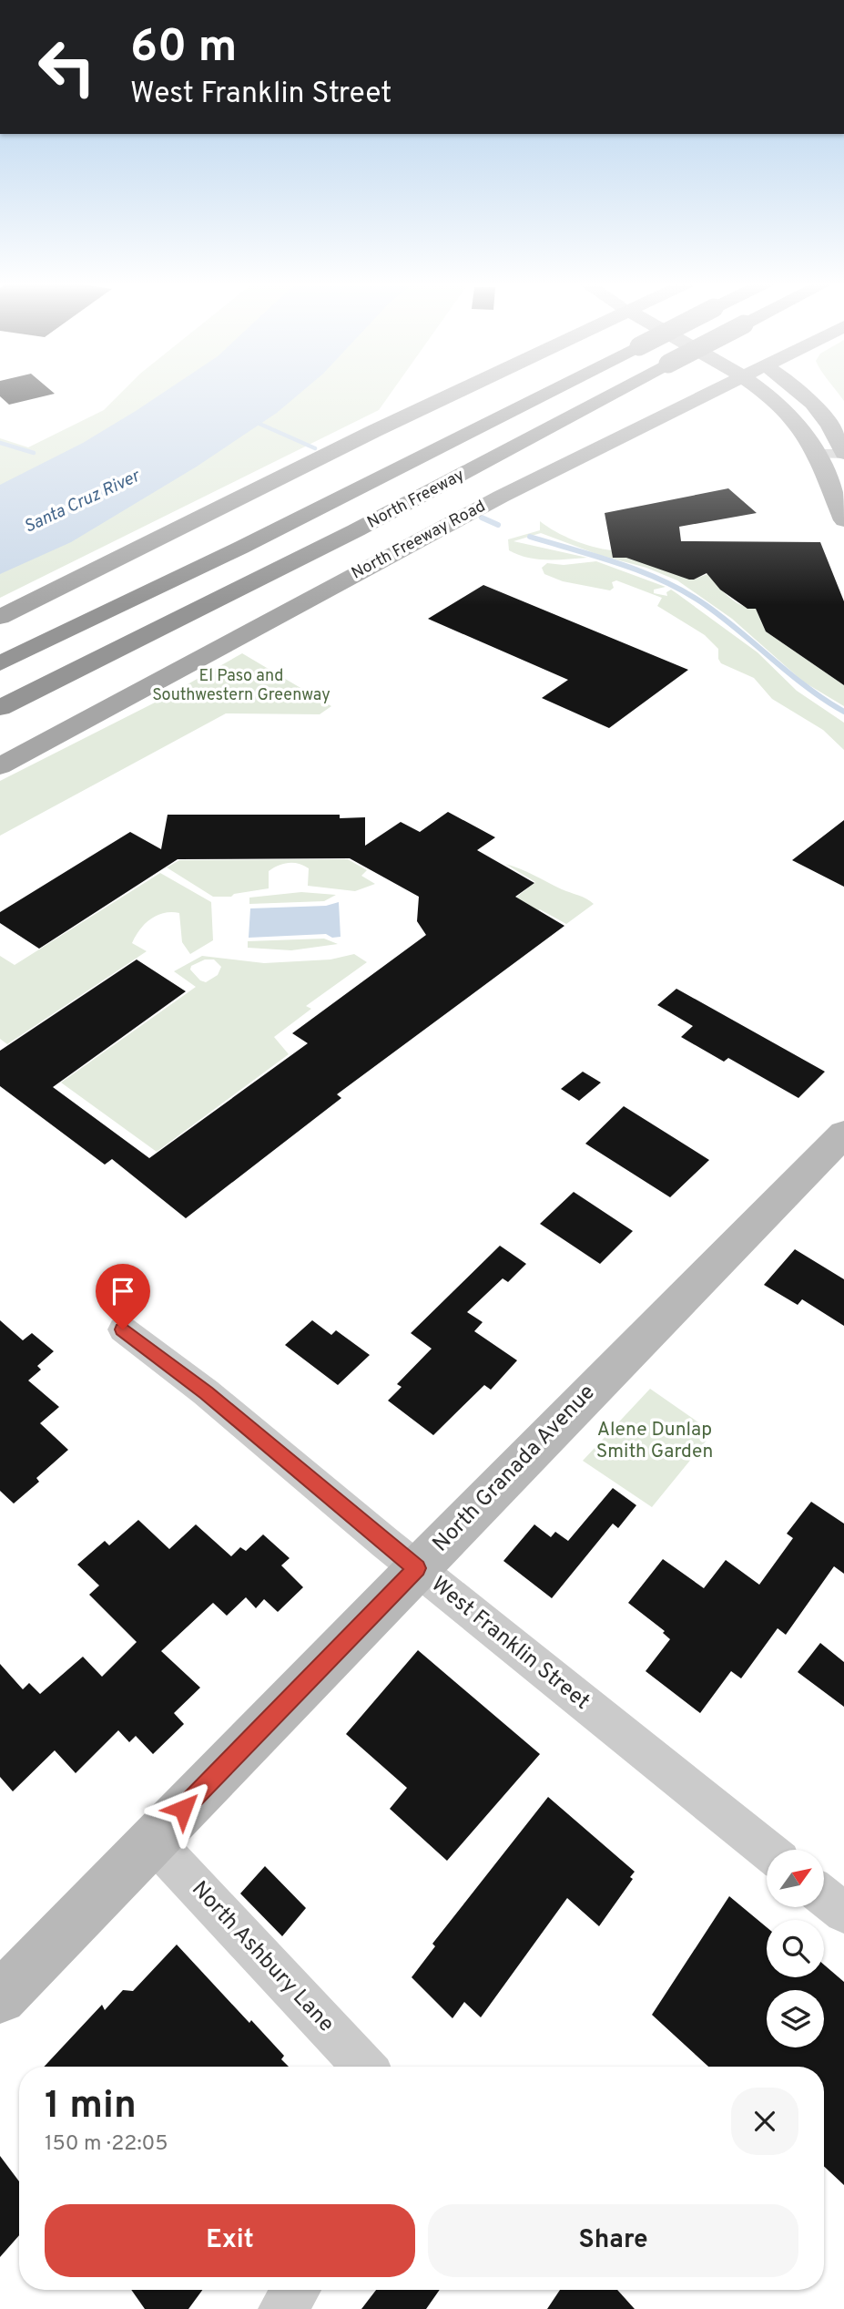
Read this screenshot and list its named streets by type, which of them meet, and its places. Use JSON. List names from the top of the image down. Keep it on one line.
{"streets":{"highway":["North Freeway"],"main road":["North Freeway Road","North Granada Avenue"],"street":["West Franklin Street","North Ashbury Lane"]},"crossings":[["North Granada Avenue","West Franklin Street"],["North Granada Avenue","North Ashbury Lane"]],"water":["Santa Cruz River"],"parks":["El Paso and Southwestern Greenway","Alene Dunlap Smith Garden"],"north":"top right","page":{"turn":["60 m","West Franklin Street"],"heading":["1 min","150 m · 22:05"],"buttons":["Exit","Share"]}}
